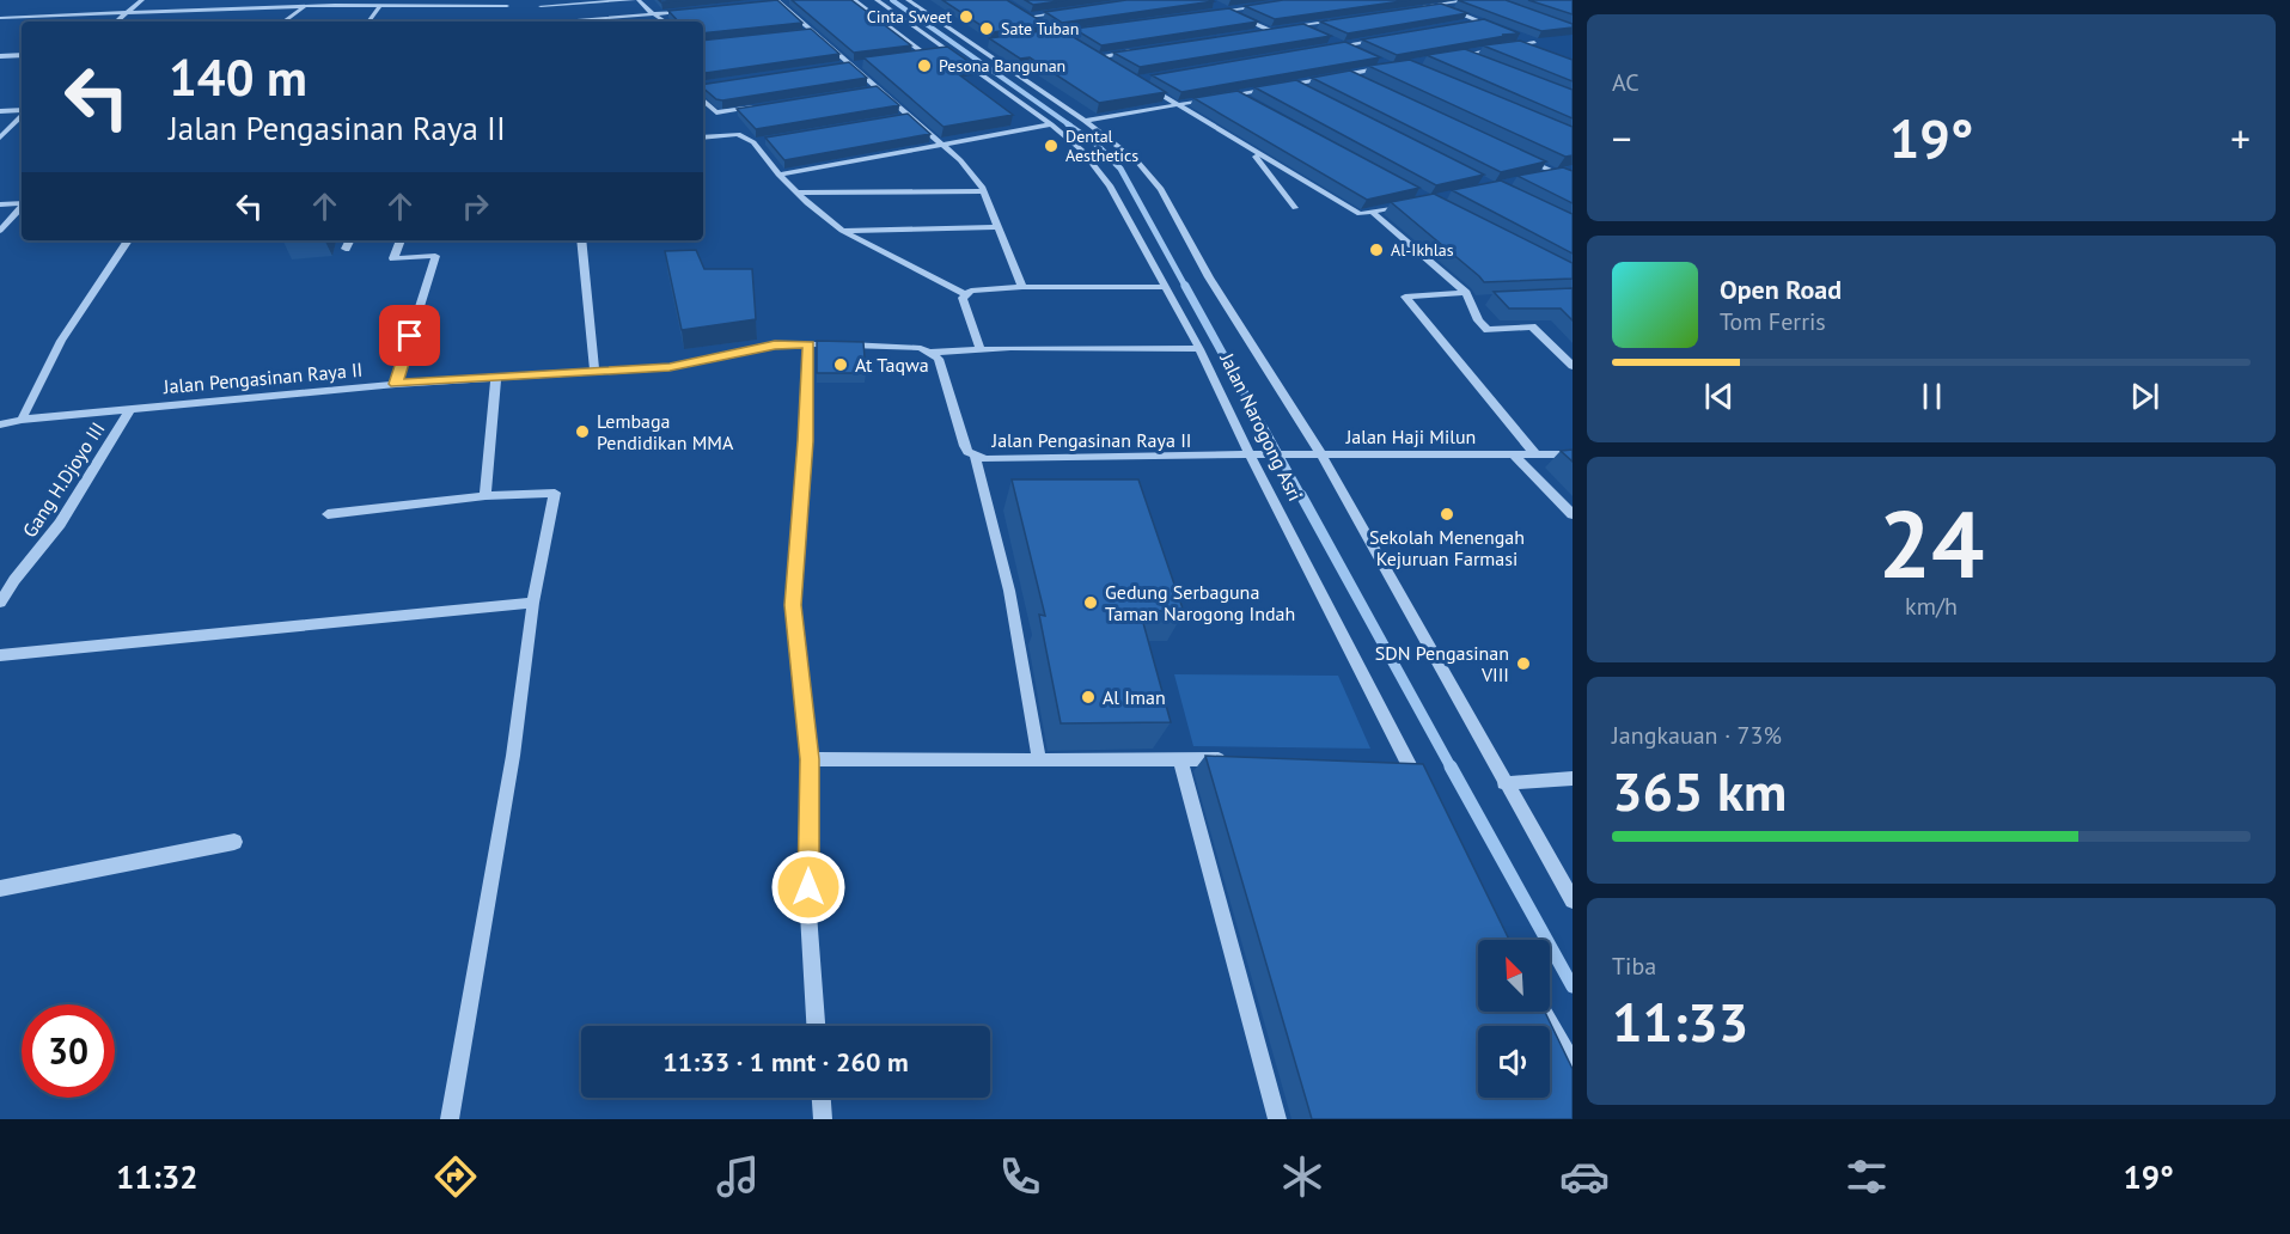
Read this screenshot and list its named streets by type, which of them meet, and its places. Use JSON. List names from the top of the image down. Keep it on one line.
{"streets":{"street":["Jalan Pengasinan Raya II","Jalan Narogong Asri","Jalan Haji Milun","Gang H.Djoyo III"]},"crossings":[["Jalan Pengasinan Raya II","Jalan Narogong Asri"],["Jalan Pengasinan Raya II","Jalan Haji Milun"],["Jalan Pengasinan Raya II","Gang H.Djoyo III"],["Jalan Narogong Asri","Jalan Haji Milun"]],"places":["Cinta Sweet","Sate Tuban","Pesona Bangunan","Dental Aesthetics","Al-Ikhlas","At Taqwa","Lembaga Pendidikan MMA","Sekolah Menengah Kejuruan Farmasi","Gedung Serbaguna Taman Narogong Indah","SDN Pengasinan VIII","Al Iman"],"north":"top left","page":{"tile":["AC",["24","km/h"],["Jangkauan · 73%","365 km"],["Tiba","11:33"]],"turn":["140 m","Jalan Pengasinan Raya II"],"heat":["−","19°","+"],"song":["Open Road","Tom Ferris"],"limit":"30","trip":"11:33 · 1 mnt · 260 m","tabs":["11:32","19°"]}}
